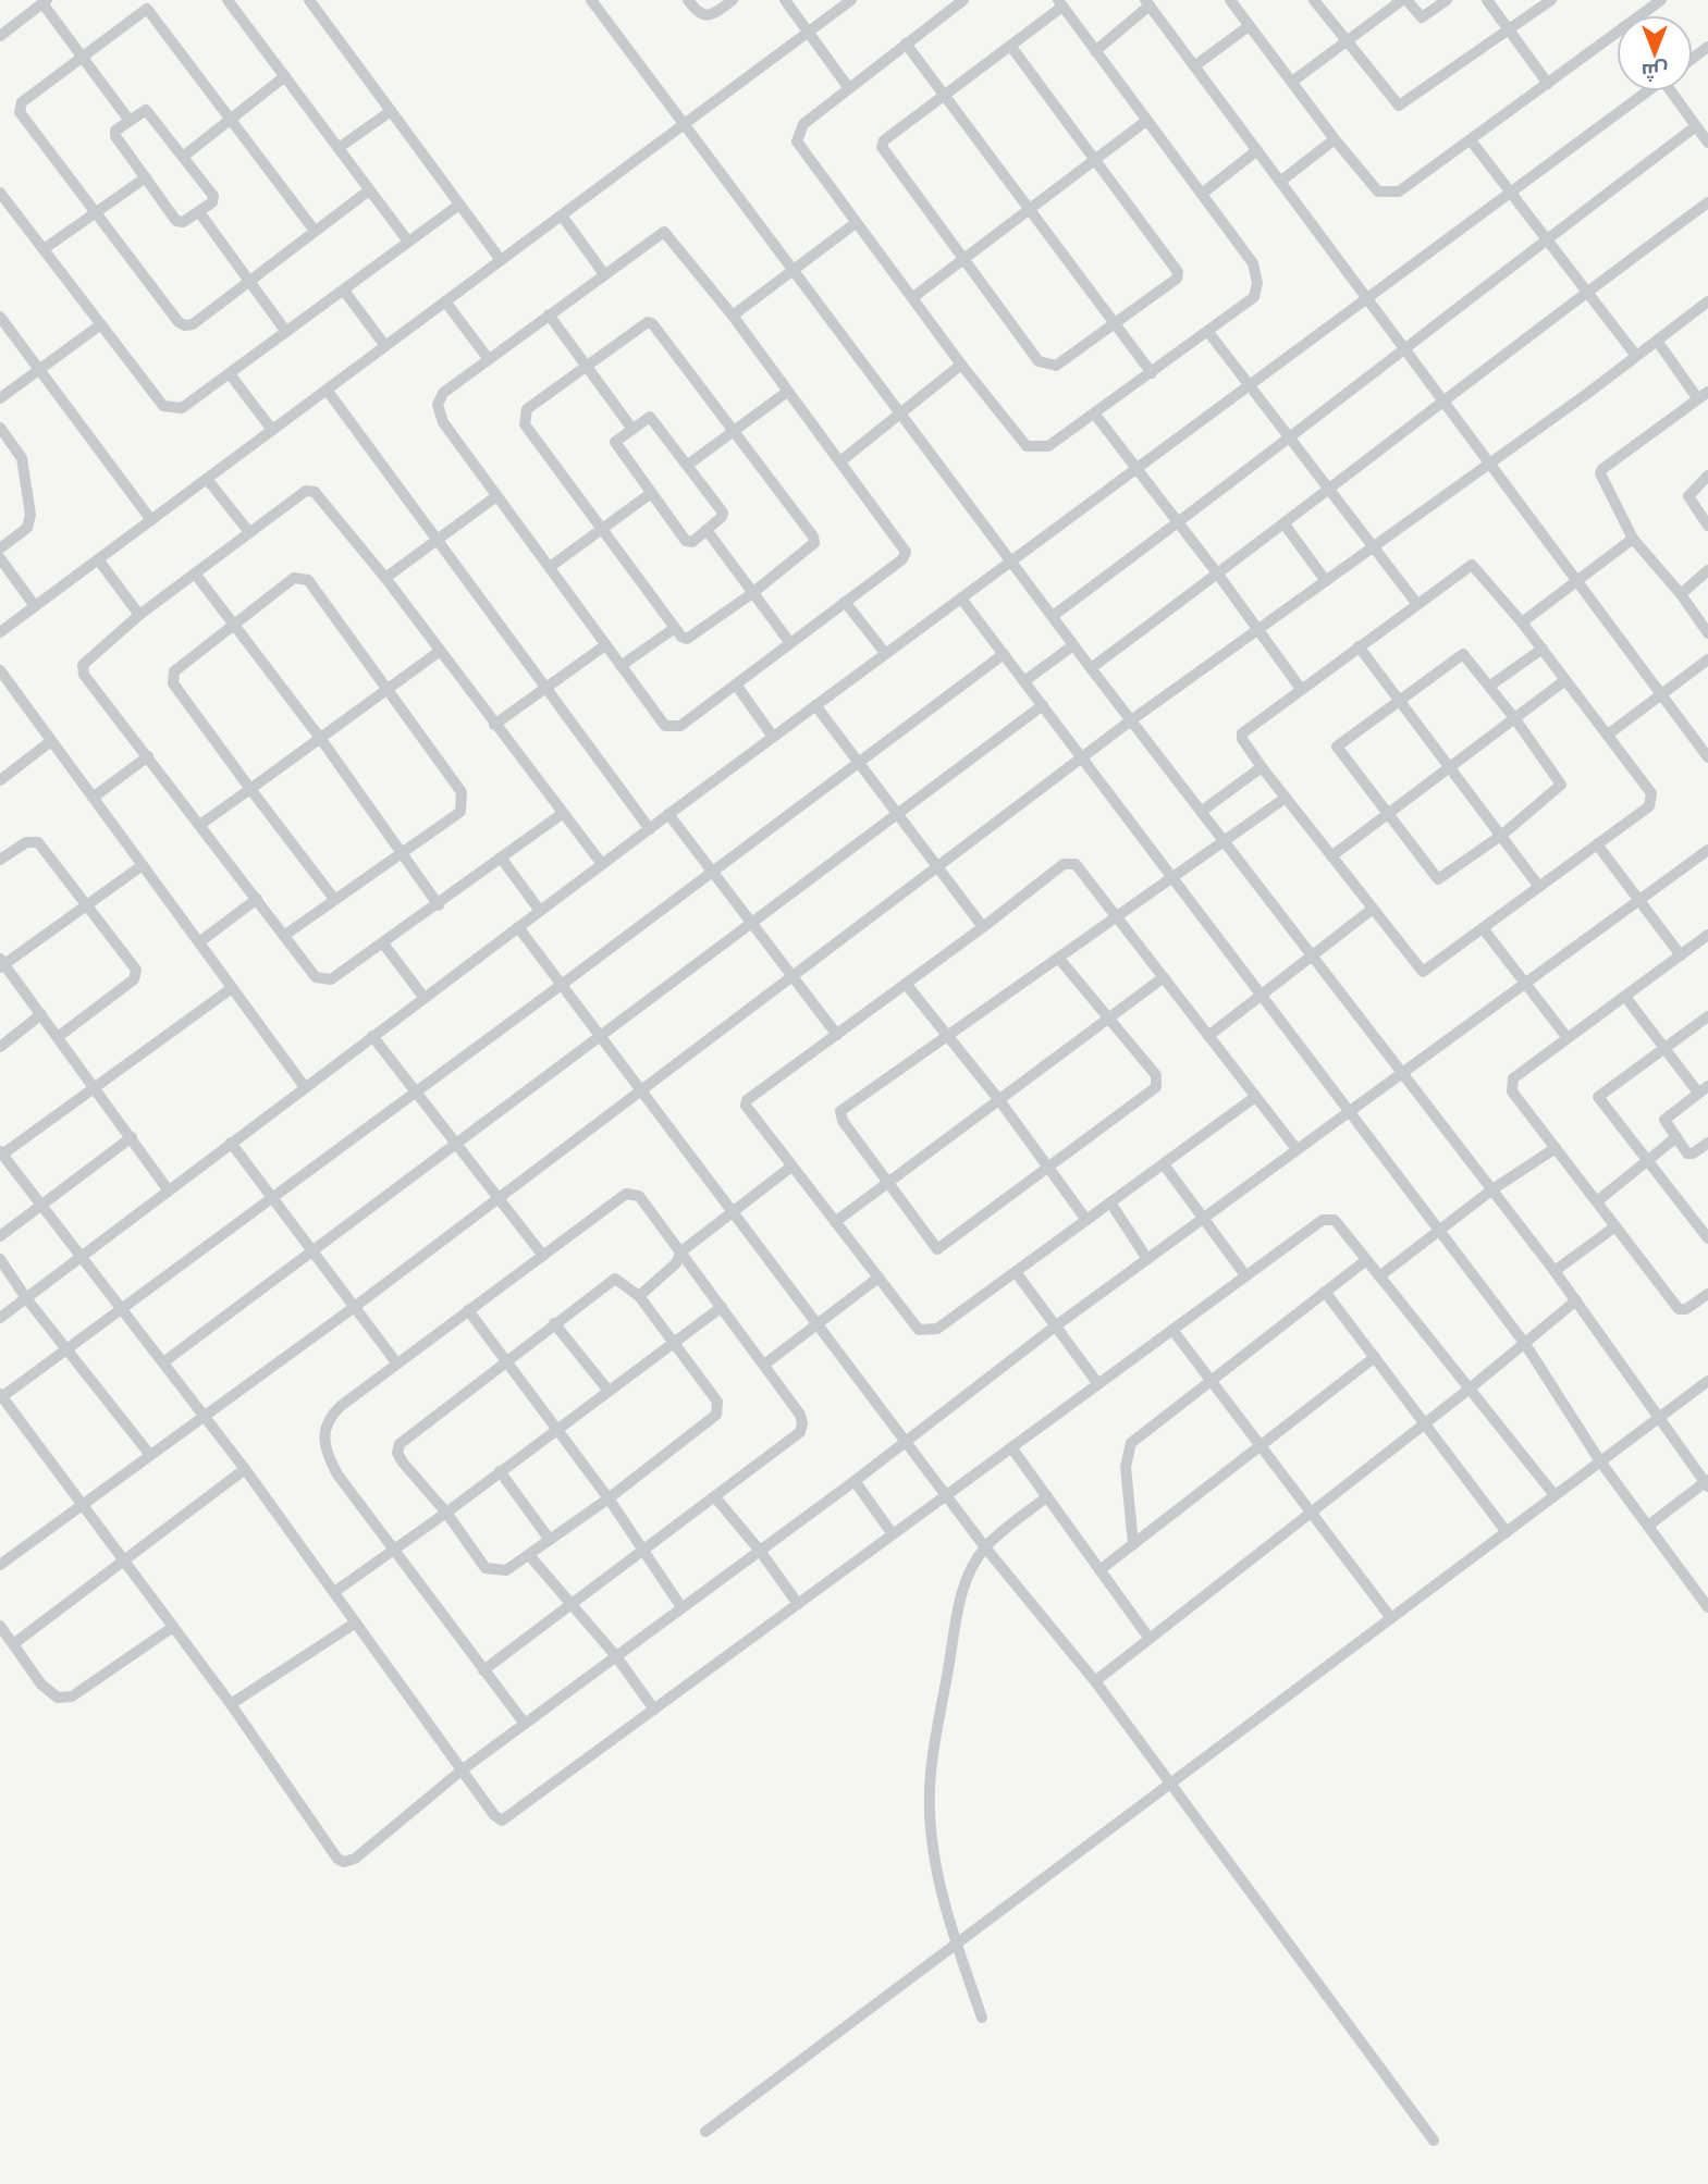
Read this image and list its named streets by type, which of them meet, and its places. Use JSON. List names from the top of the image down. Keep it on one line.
{"north":"bottom"}
